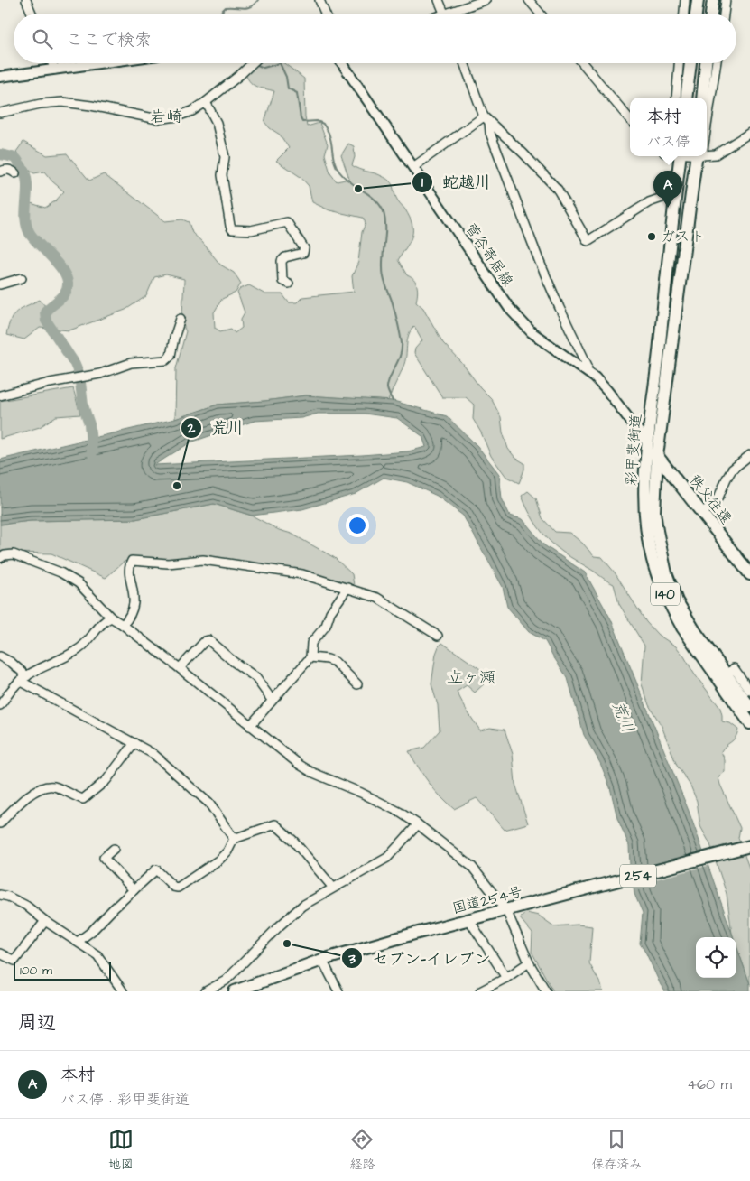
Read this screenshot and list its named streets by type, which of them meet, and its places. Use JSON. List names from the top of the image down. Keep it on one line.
{"streets":{"highway":["彩甲斐街道","秩父往還","140","254","国道254号"],"main road":["菅谷寄居線"]},"crossings":[["菅谷寄居線","彩甲斐街道"],["菅谷寄居線","秩父往還"],["彩甲斐街道","秩父往還"]],"districts":["岩崎","立ヶ瀬"],"water":["荒川"],"places":["蛇越川","ガスト","荒川","セブン-イレブン"],"scale_bar":"100 m","page":{"search":"ここで検索","popup":["本村","バス停"],"pins":"A","scale":"100 m","heading":"周辺","list":[{"mark":"A","name":"本村","note":"バス停 · 彩甲斐街道","value":"460 m"}],"nav":["地図","経路","保存済み"]}}
